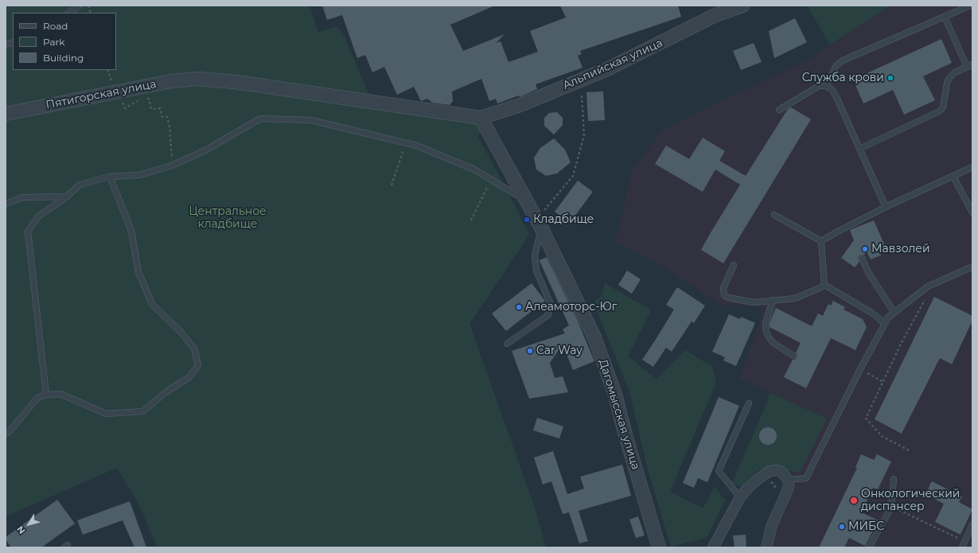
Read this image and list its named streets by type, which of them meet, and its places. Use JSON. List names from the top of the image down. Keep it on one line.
{"streets":{"street":["Альпийская улица","Пятигорская улица","Дагомысская улица"]},"crossings":[["Альпийская улица","Пятигорская улица"],["Альпийская улица","Дагомысская улица"],["Пятигорская улица","Дагомысская улица"]],"parks":["Центральное кладбище"],"places":["Служба крови","Кладбище","Мавзолей","Алеамоторс-Юг","Car Way","Онкологический диспансер","МИБС"],"legend":["Road","Park","Building"],"north":"bottom left"}
